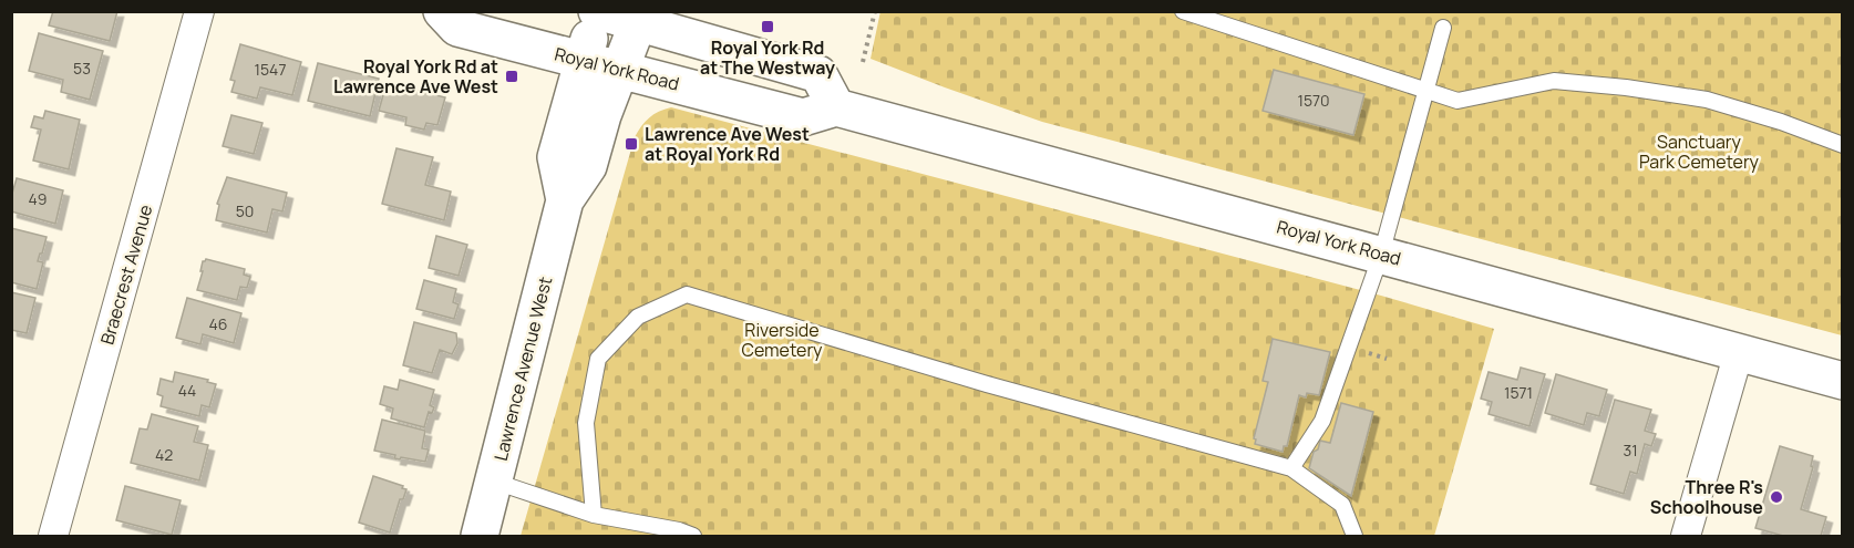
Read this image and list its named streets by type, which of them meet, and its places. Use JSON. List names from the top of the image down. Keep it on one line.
{"streets":{"main road":["Royal York Road","Lawrence Avenue West"],"street":["Braecrest Avenue"]},"crossings":[["Royal York Road","Lawrence Avenue West"]],"parks":["Sanctuary Park Cemetery","Riverside Cemetery"],"places":{"transit":["Royal York Rd at The Westway","Royal York Rd at Lawrence Ave West","Lawrence Ave West at Royal York Rd"],"other":["Three R's Schoolhouse"]},"house_numbers":["53","1547","1570","49","50","46","44","1571","31","42"]}
